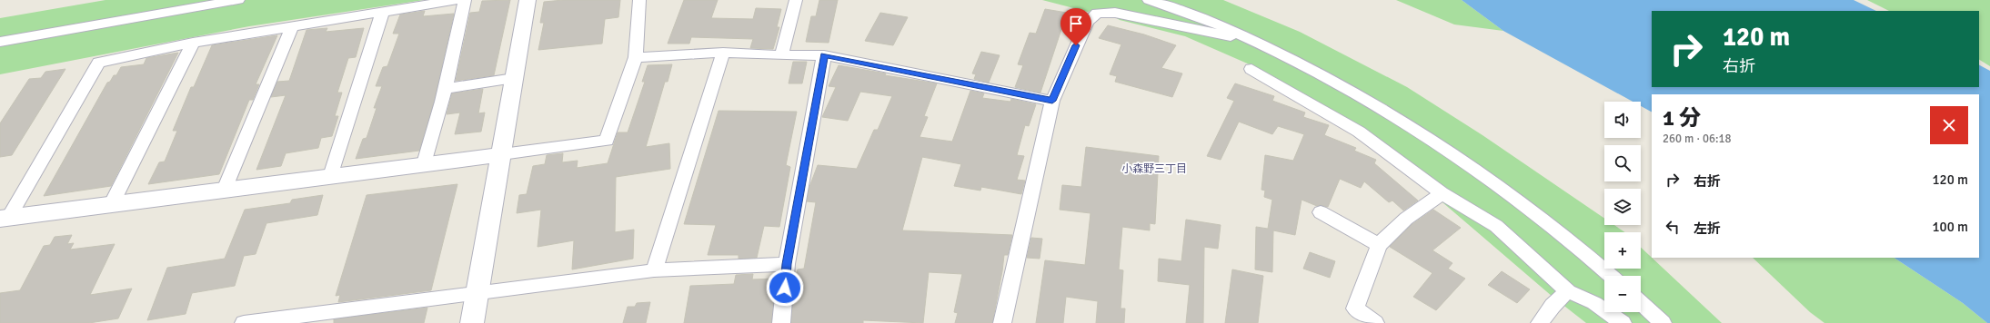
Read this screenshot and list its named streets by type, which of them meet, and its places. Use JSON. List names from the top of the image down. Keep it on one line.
{"districts":["小森野三丁目"],"page":{"turn":["120 m","右折"],"heading":["1 分","260 m · 06:18"],"map_buttons":["+","−"],"list":[{"name":"右折","value":"120 m"},{"name":"左折","value":"100 m"}]}}
